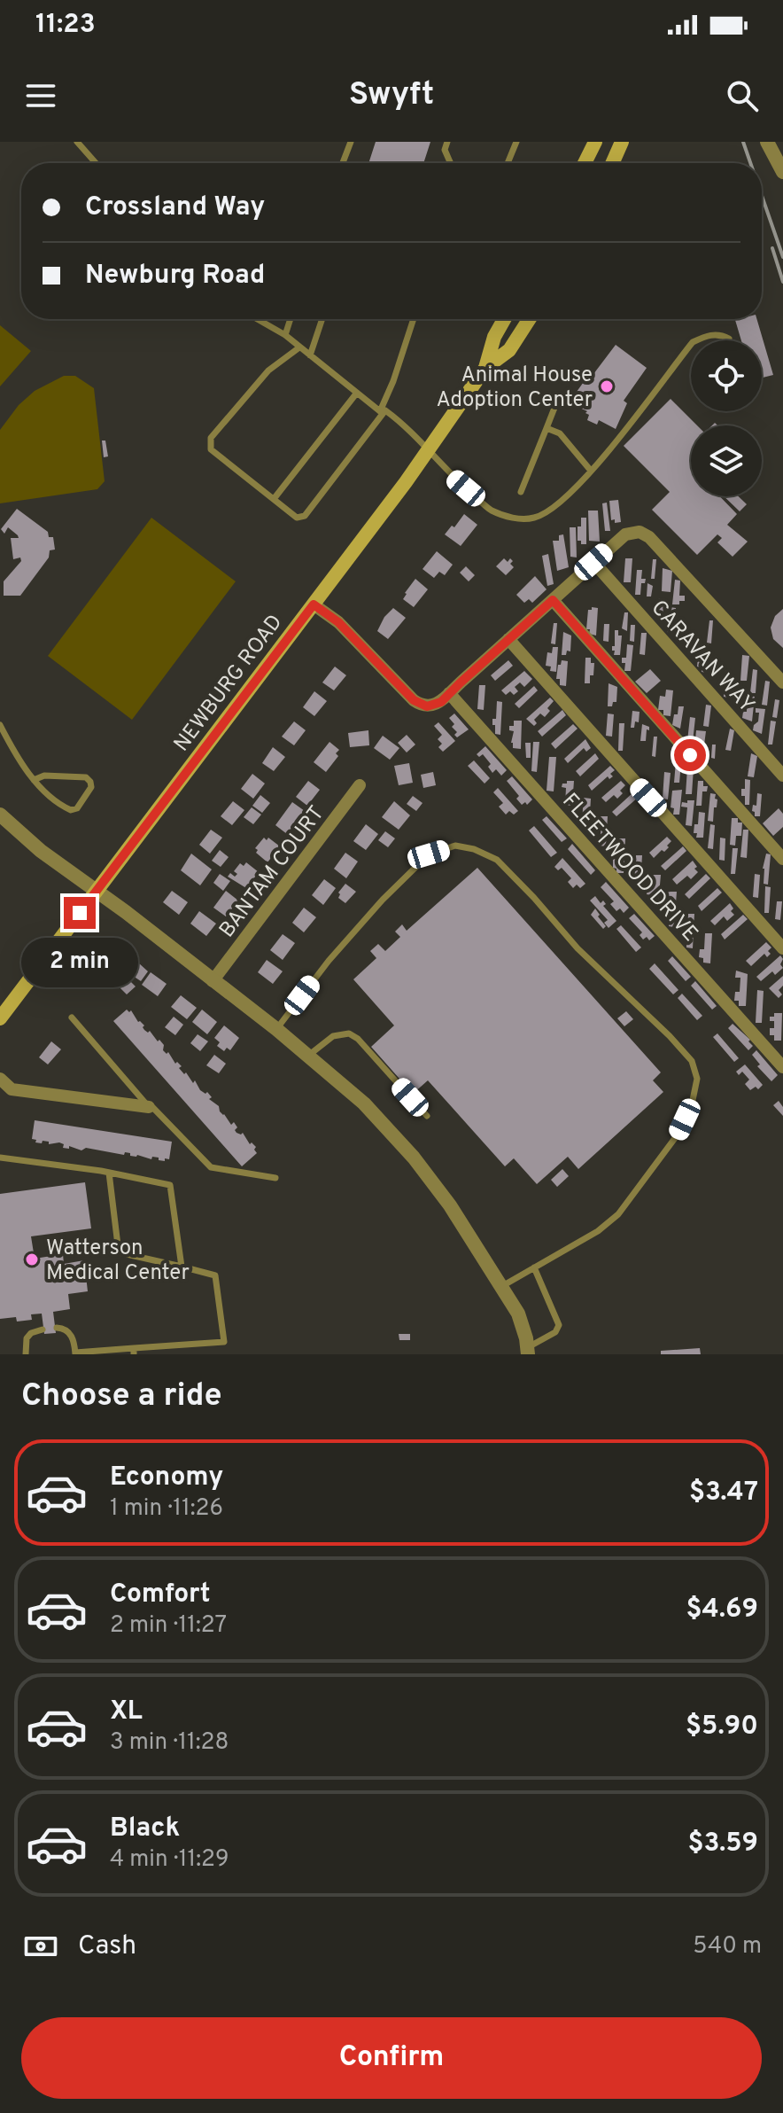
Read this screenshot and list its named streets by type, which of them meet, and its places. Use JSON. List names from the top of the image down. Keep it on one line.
{"streets":{"main road":["NEWBURG ROAD"],"street":["CARAVAN WAY","FLEETWOOD DRIVE","BANTAM COURT"]},"places":["Animal House Adoption Center","Watterson Medical Center"],"page":{"status":"11:23","header":"Swyft","banner":["Crossland Way","Newburg Road"],"bubble":"2 min","heading":"Choose a ride","list":[{"name":"Economy","note":"1 min · 11:26","value":"$3.47"},{"name":"Comfort","note":"2 min · 11:27","value":"$4.69"},{"name":"XL","note":"3 min · 11:28","value":"$5.90"},{"name":"Black","note":"4 min · 11:29","value":"$3.59"}],"pay":["Cash","540 m"],"buttons":"Confirm"}}
